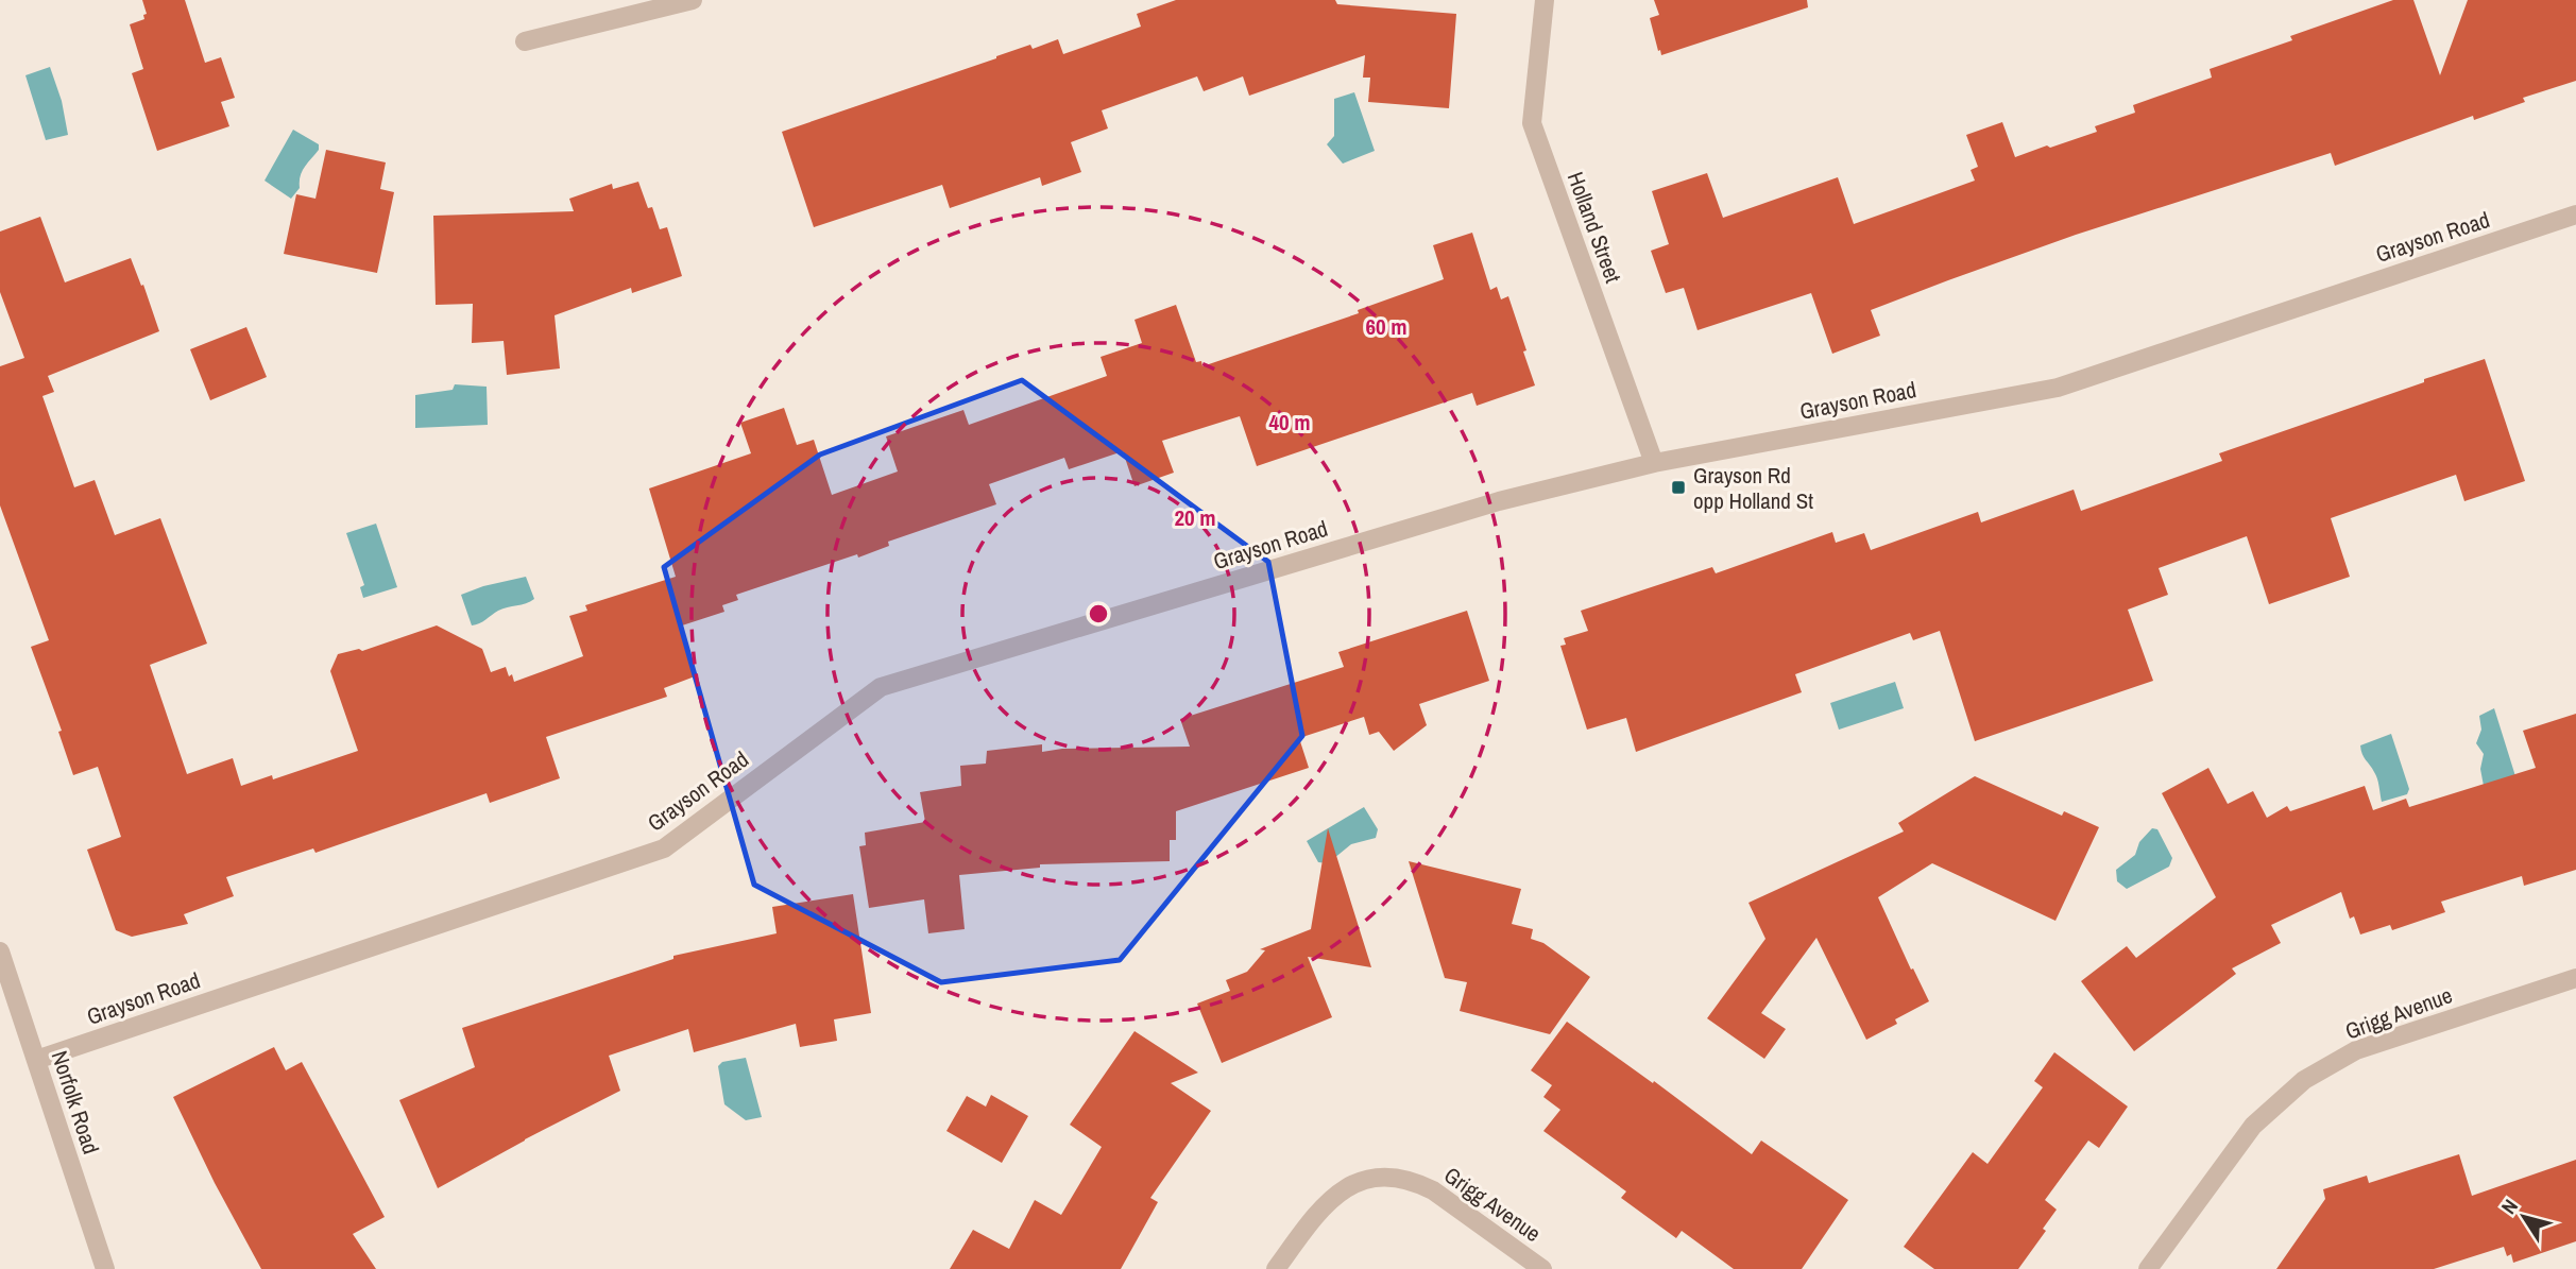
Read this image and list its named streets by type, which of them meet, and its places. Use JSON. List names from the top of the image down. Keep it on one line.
{"streets":{"street":["Holland Street","Grayson Road","Grigg Avenue","Norfolk Road"]},"crossings":[["Holland Street","Grayson Road"],["Grayson Road","Norfolk Road"]],"places":{"transit":["Grayson Rd opp Holland St"]},"north":"top left","rings":["60 m","40 m","20 m"]}
